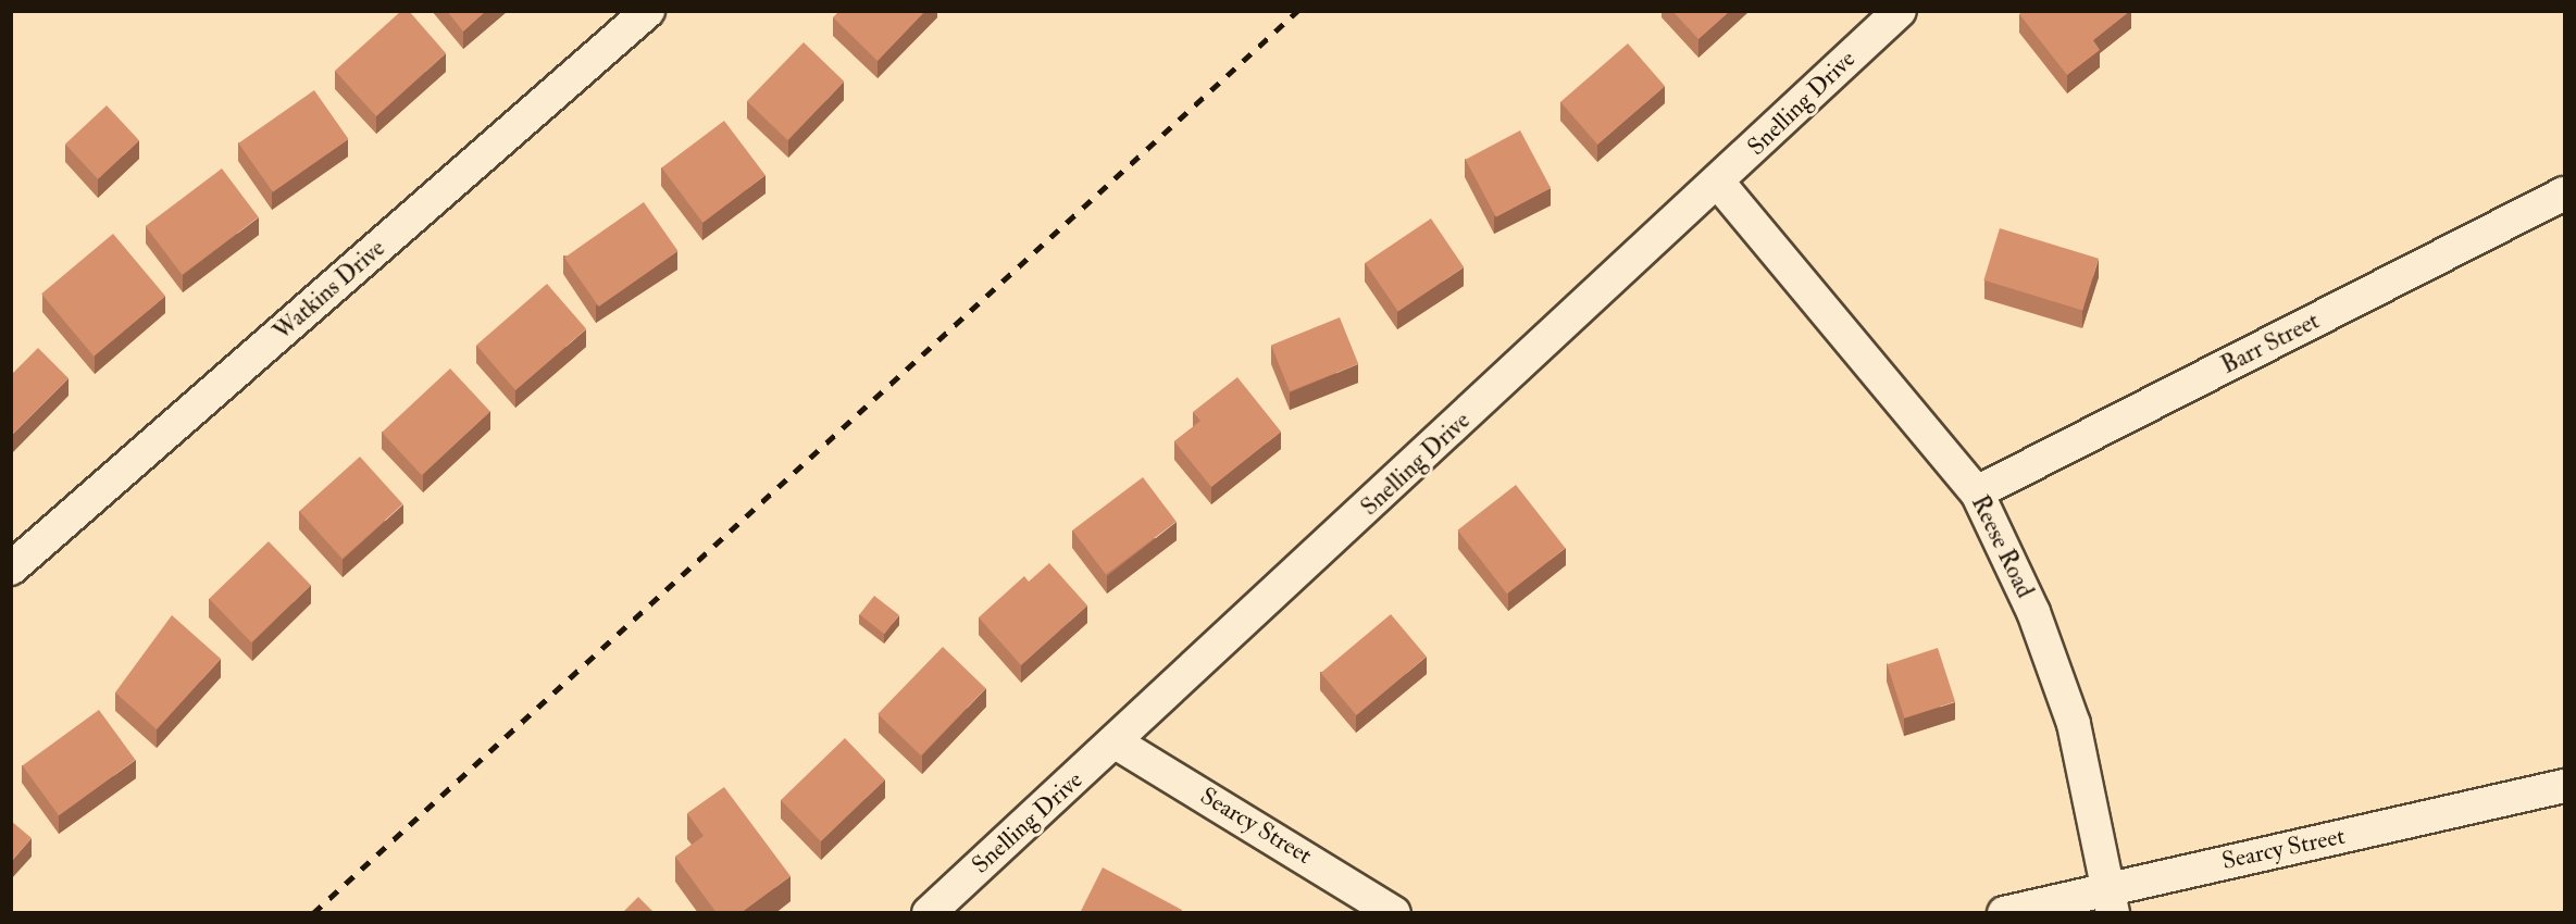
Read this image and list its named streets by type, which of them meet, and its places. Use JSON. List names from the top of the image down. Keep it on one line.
{"streets":{"street":["Snelling Drive","Watkins Drive","Barr Street","Reese Road","Searcy Street"]},"crossings":[["Snelling Drive","Reese Road"],["Snelling Drive","Searcy Street"],["Barr Street","Reese Road"],["Reese Road","Searcy Street"]]}
